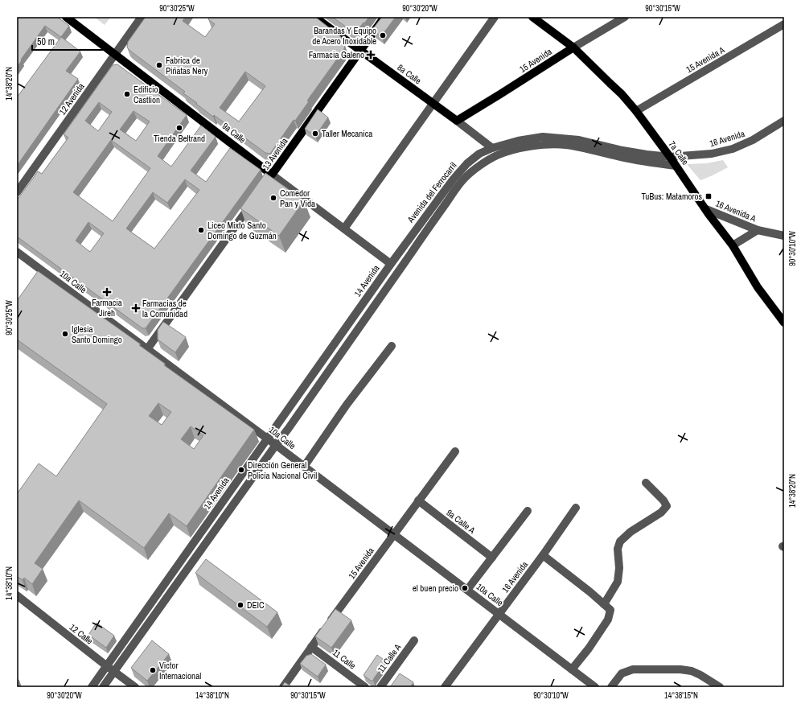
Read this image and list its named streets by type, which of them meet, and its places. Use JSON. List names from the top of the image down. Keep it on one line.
{"streets":{"main road":["15 Avenida","8a Calle","9a Calle","7a Calle","13 Avenida"],"street":["15 Avenida A","12 Avenida","16 Avenida","Avenida del Ferrocarril","16 Avenida A","14 Avenida","10a Calle","9a Calle A","12 Calle","11 Calle A","11 Calle"]},"crossings":[["15 Avenida A","7a Calle"],["15 Avenida","8a Calle"],["15 Avenida","7a Calle"],["15 Avenida","10a Calle"],["15 Avenida","9a Calle A"],["15 Avenida","11 Calle"],["8a Calle","13 Avenida"],["8a Calle","Avenida del Ferrocarril"],["12 Avenida","9a Calle"],["9a Calle","13 Avenida"],["9a Calle","Avenida del Ferrocarril"],["9a Calle","14 Avenida"],["16 Avenida","7a Calle"],["16 Avenida","Avenida del Ferrocarril"],["16 Avenida","10a Calle"],["7a Calle","Avenida del Ferrocarril"],["7a Calle","16 Avenida A"],["Avenida del Ferrocarril","14 Avenida"],["14 Avenida","10a Calle"],["14 Avenida","12 Calle"]],"places":{"other":["Barandas Y Equipo de Acero Inoxidable","Fabrica de Piñatas Nery","Edificio Castlion","Tienda Beltrand","Taller Mecanica","Comedor Pan y Vida","Liceo Mixto Santo Domingo de Guzmán","Iglesia Santo Domingo","Dirección General Policía Nacional Civil","el buen precio","DEIC","Victor Internacional"],"health":["Farmacia Galeno","Farmacia Jireh","Farmacias de la Comunidad"],"transit":["TuBus: Matamoros"]},"scale_bar":"50 m","coordinates":["90°30'25\"W","90°30'20\"W","90°30'15\"W","14°38'20\"N","90°30'10\"W","14°38'10\"N","14°38'15\"N"]}
